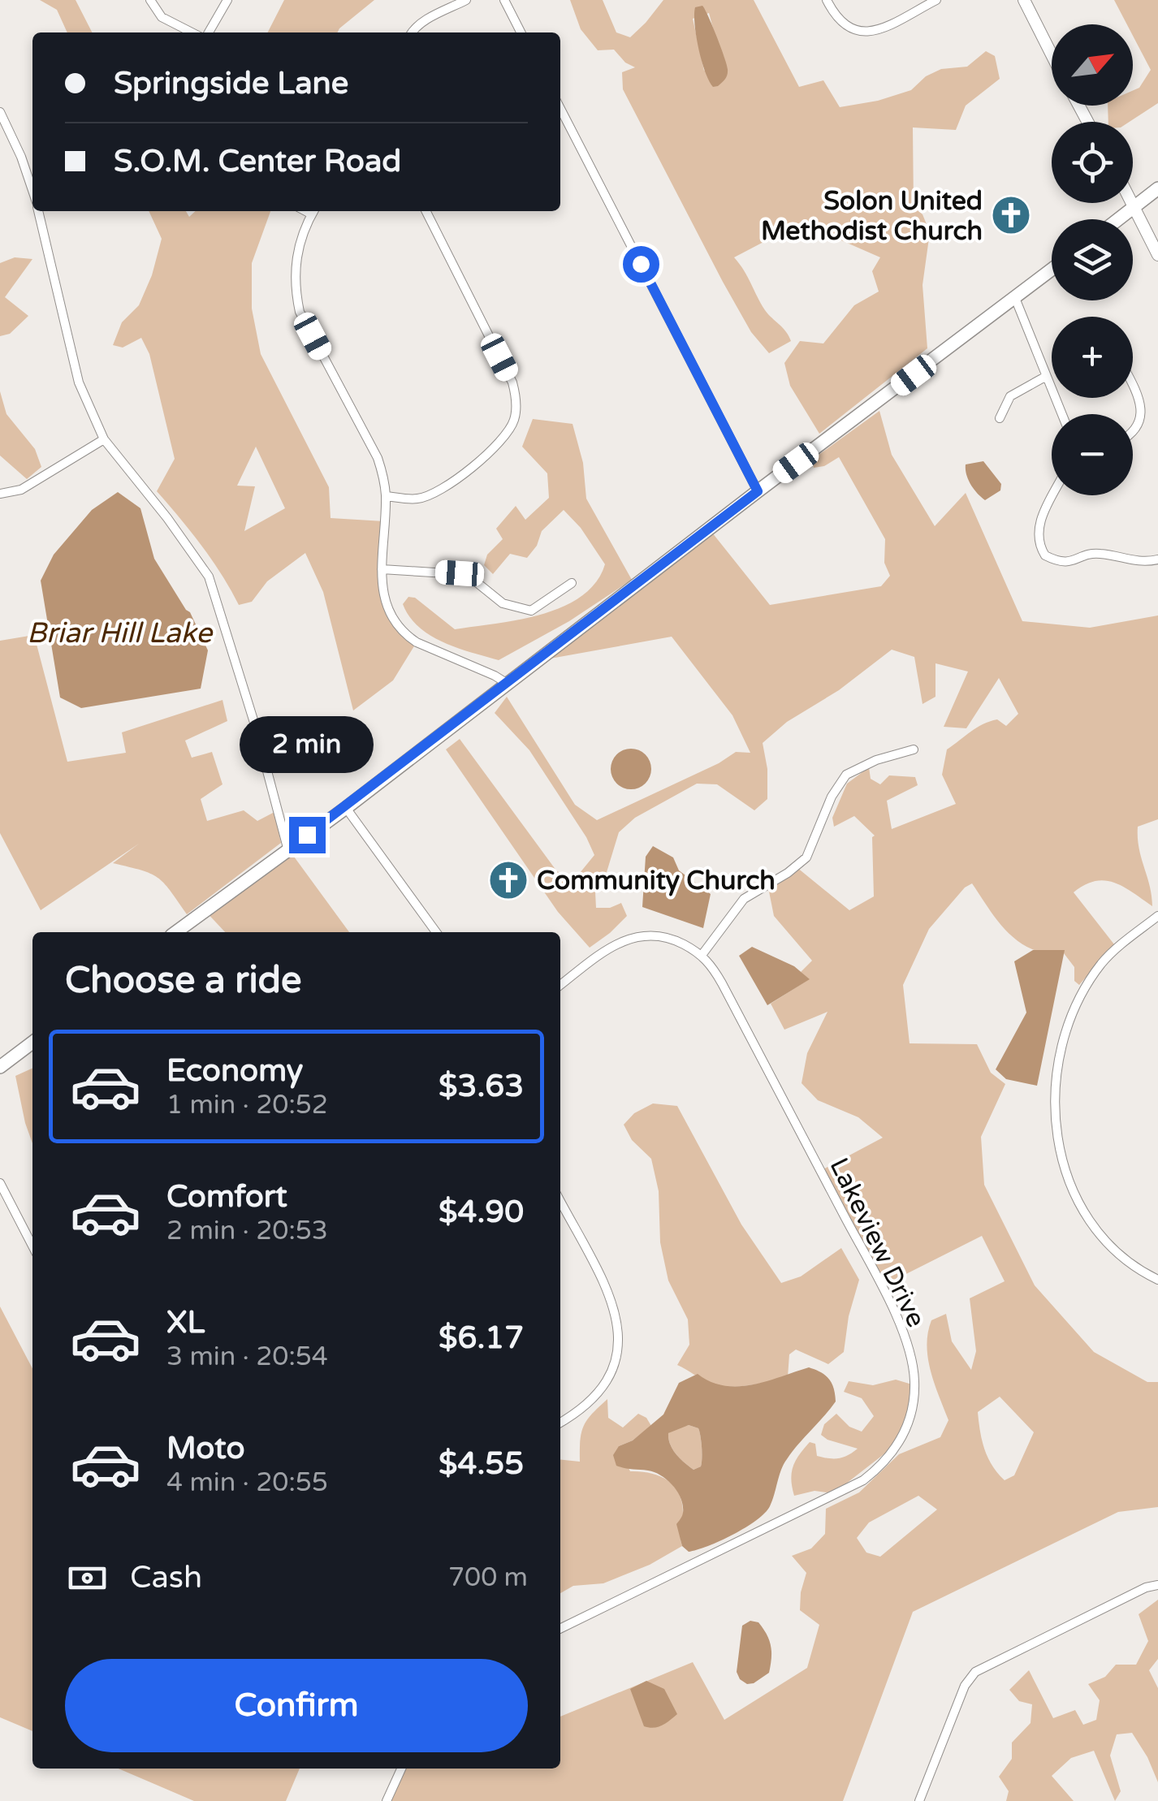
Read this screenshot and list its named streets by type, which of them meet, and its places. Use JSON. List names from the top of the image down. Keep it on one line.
{"streets":{"street":["Lakeview Drive"]},"water":["Briar Hill Lake"],"places":{"church":["Solon United Methodist Church","Community Church"]},"north":"top right","page":{"map_buttons":["+","−"],"banner":["Springside Lane","S.O.M. Center Road"],"bubble":"2 min","heading":"Choose a ride","list":[{"name":"Economy","note":"1 min · 20:52","value":"$3.63"},{"name":"Comfort","note":"2 min · 20:53","value":"$4.90"},{"name":"XL","note":"3 min · 20:54","value":"$6.17"},{"name":"Moto","note":"4 min · 20:55","value":"$4.55"}],"pay":["Cash","700 m"],"buttons":"Confirm"}}
